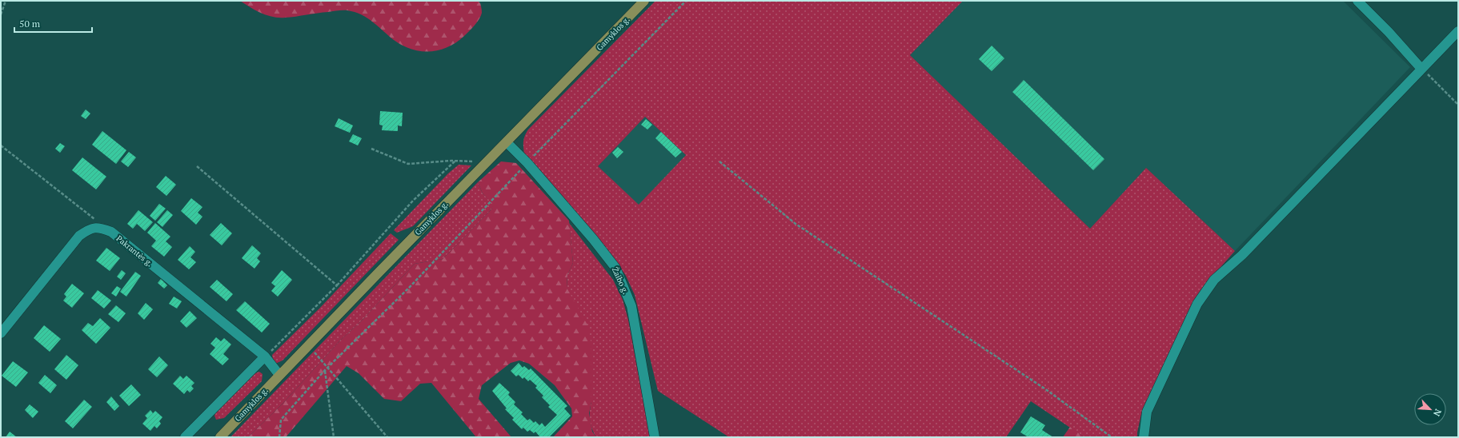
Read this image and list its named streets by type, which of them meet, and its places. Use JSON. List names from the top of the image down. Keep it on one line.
{"streets":{"main road":["Gamyklos g."],"street":["Pakrantės g.","Žaibo g."]},"crossings":[["Gamyklos g.","Pakrantės g."],["Gamyklos g.","Žaibo g."]],"scale_bar":"50 m","north":"bottom right"}
